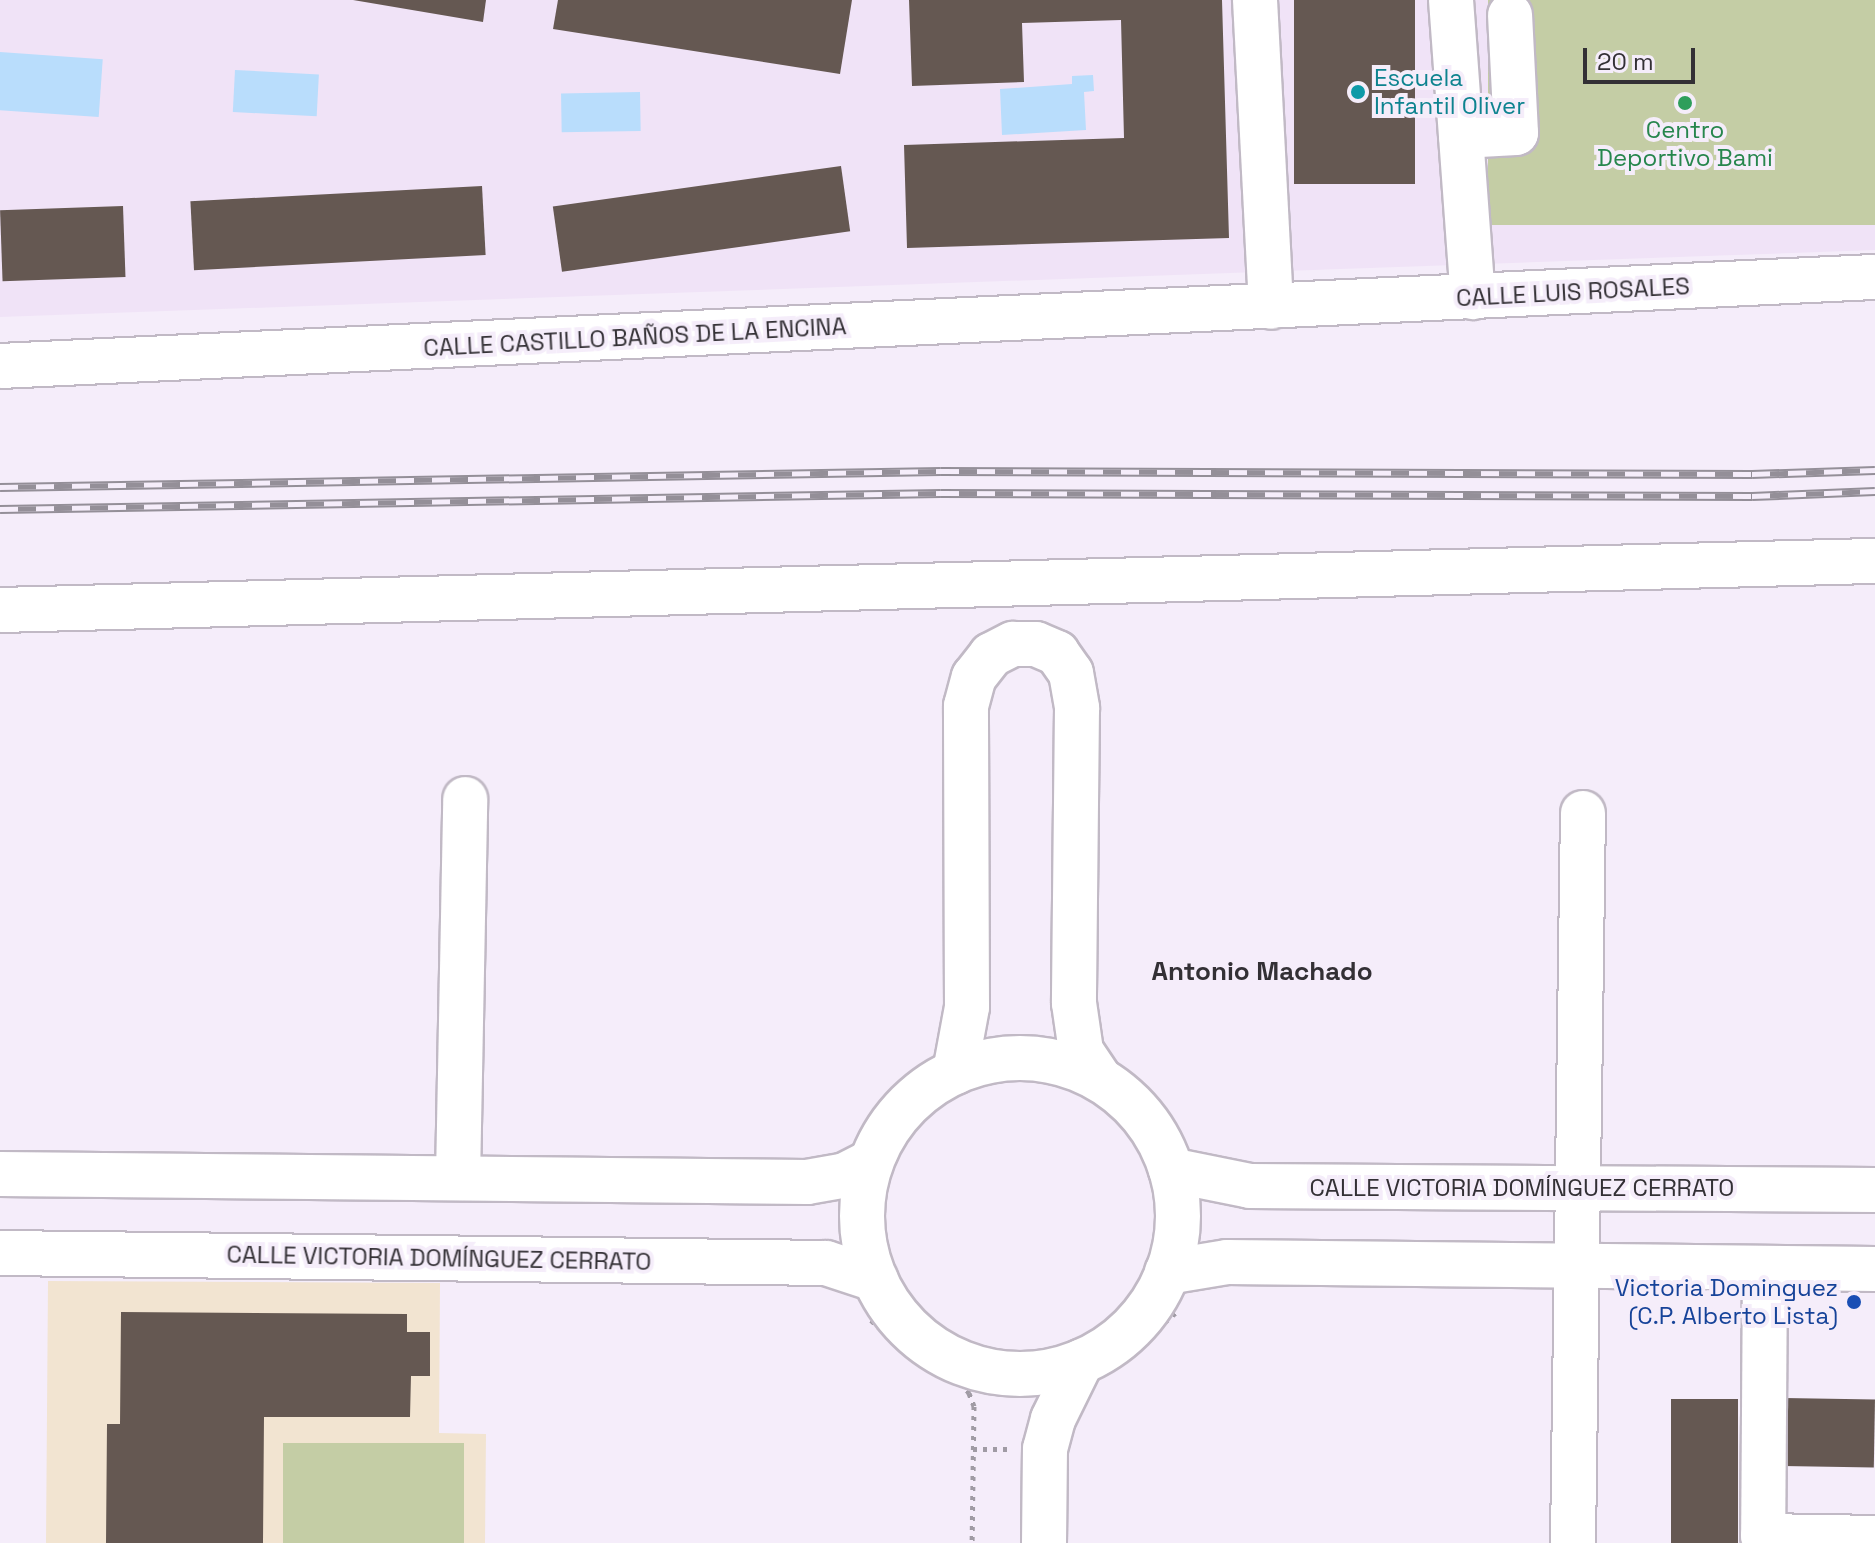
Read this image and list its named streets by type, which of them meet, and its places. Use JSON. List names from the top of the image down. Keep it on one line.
{"streets":{"street":["CALLE LUIS ROSALES","CALLE CASTILLO BAÑOS DE LA ENCINA","CALLE VICTORIA DOMÍNGUEZ CERRATO"]},"crossings":[["CALLE LUIS ROSALES","CALLE CASTILLO BAÑOS DE LA ENCINA"]],"districts":["Antonio Machado"],"places":["Escuela Infantil Oliver","Centro Deportivo Bami","Victoria Dominguez (C.P. Alberto Lista)"],"scale_bar":"20 m"}
